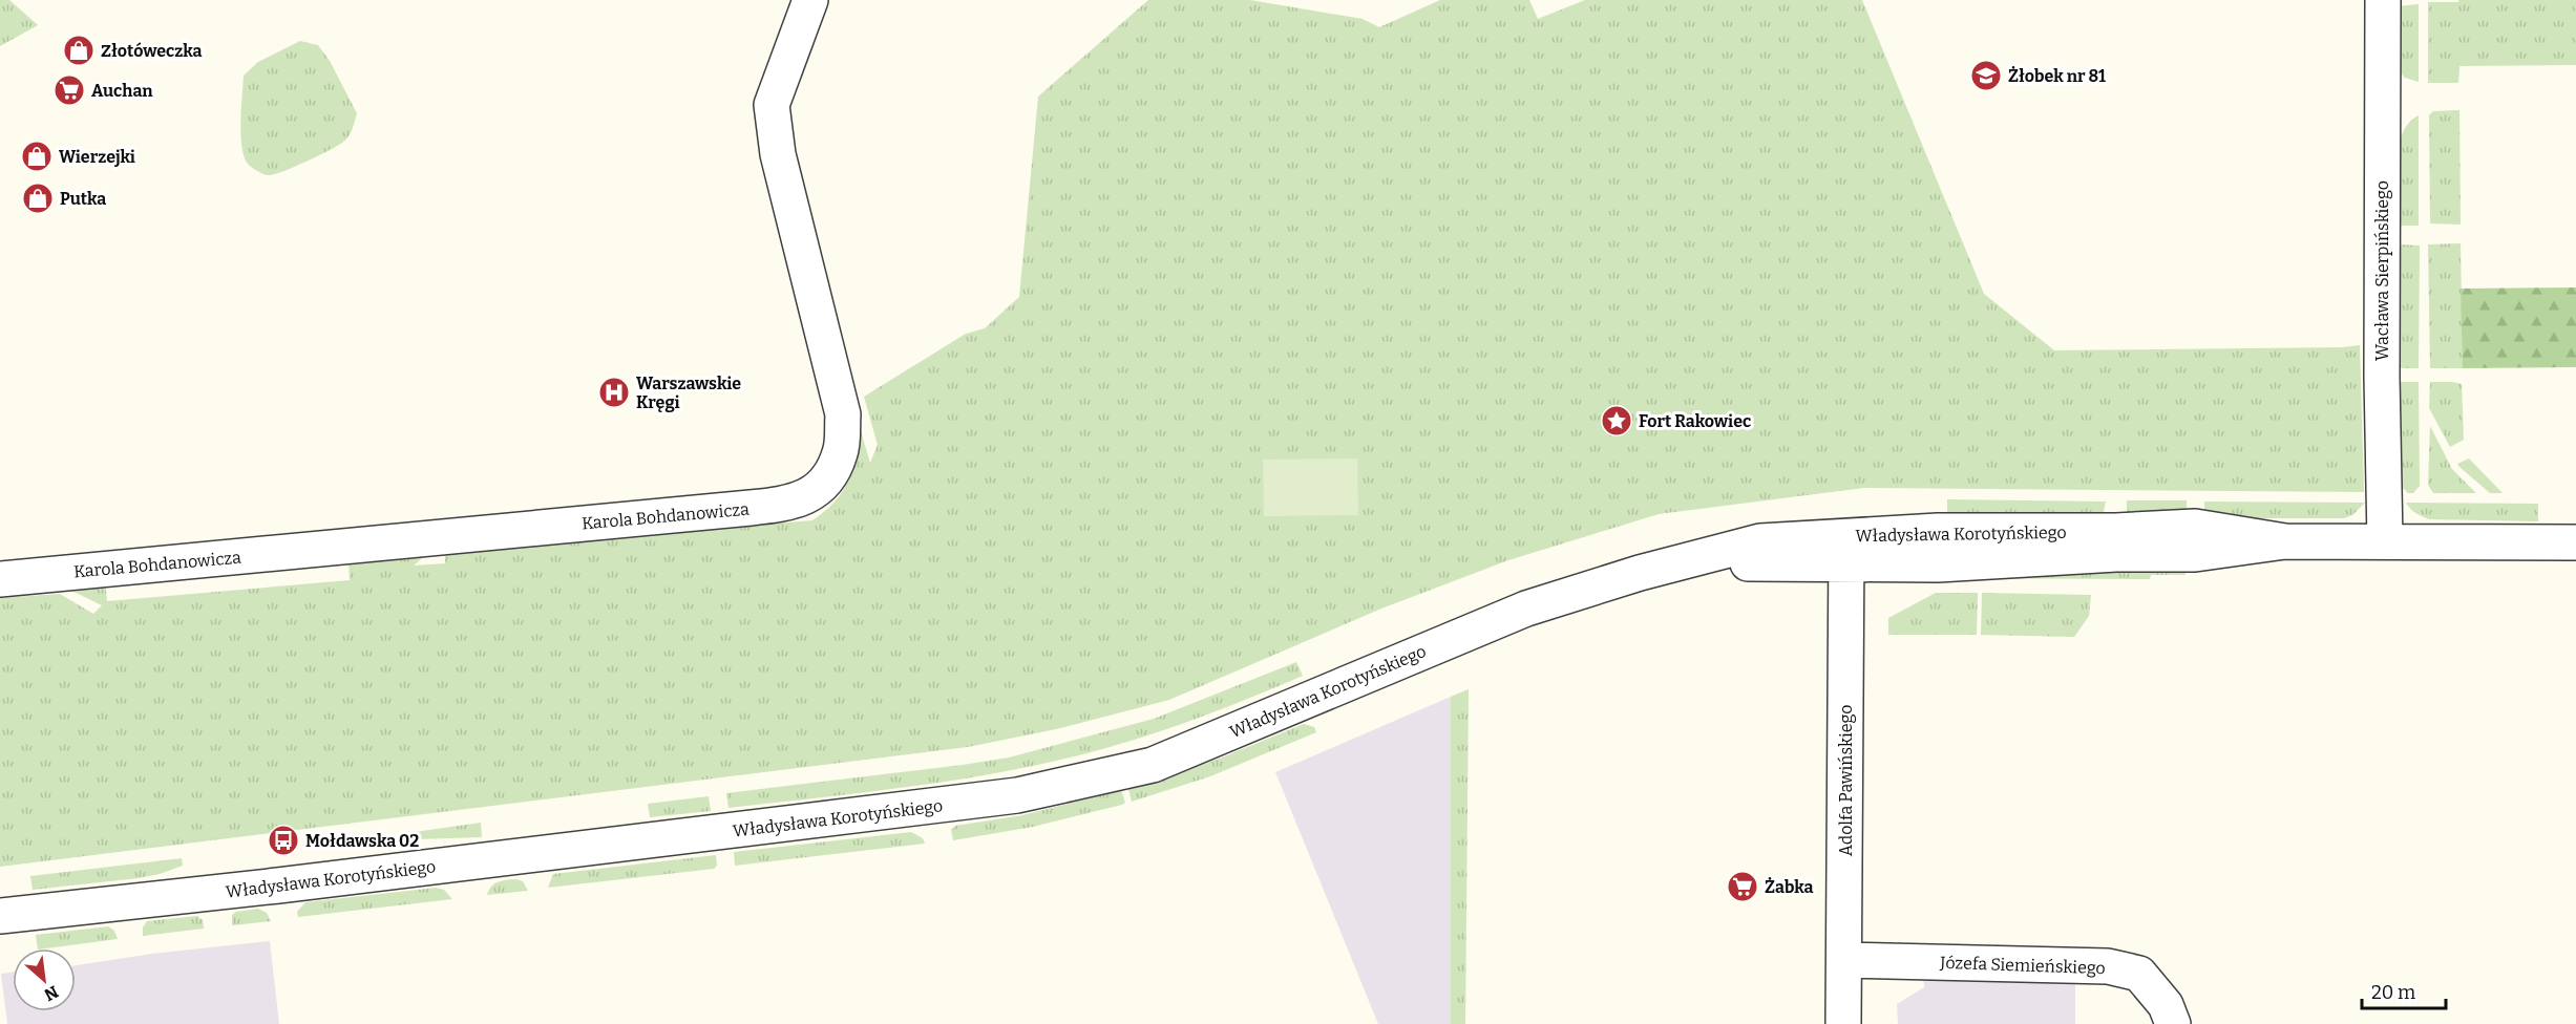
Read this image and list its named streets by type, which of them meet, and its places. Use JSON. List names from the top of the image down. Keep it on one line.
{"streets":{"street":["Wacława Sierpińskiego","Karola Bohdanowicza","Władysława Korotyńskiego","Adolfa Pawińskiego","Józefa Siemieńskiego"]},"crossings":[["Wacława Sierpińskiego","Władysława Korotyńskiego"],["Władysława Korotyńskiego","Adolfa Pawińskiego"],["Adolfa Pawińskiego","Józefa Siemieńskiego"]],"places":{"shop":["Złotóweczka","Wierzejki","Putka"],"school or university":["Żłobek nr 81"],"supermarket":["Auchan","Żabka"],"hospital":["Warszawskie Kręgi"],"place":["Fort Rakowiec"],"bus stop":["Mołdawska 02"]},"scale_bar":"20 m","north":"bottom right"}
